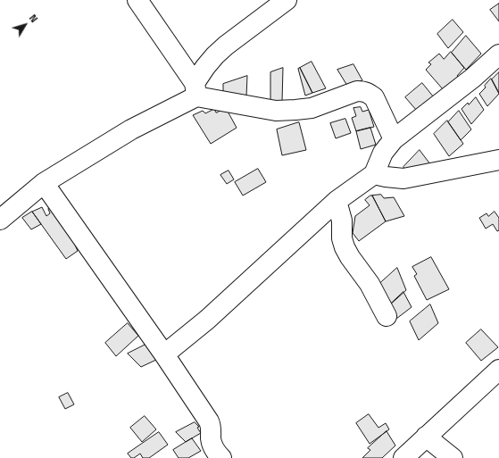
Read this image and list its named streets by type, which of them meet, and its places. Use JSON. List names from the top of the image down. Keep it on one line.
{"north":"top right"}
